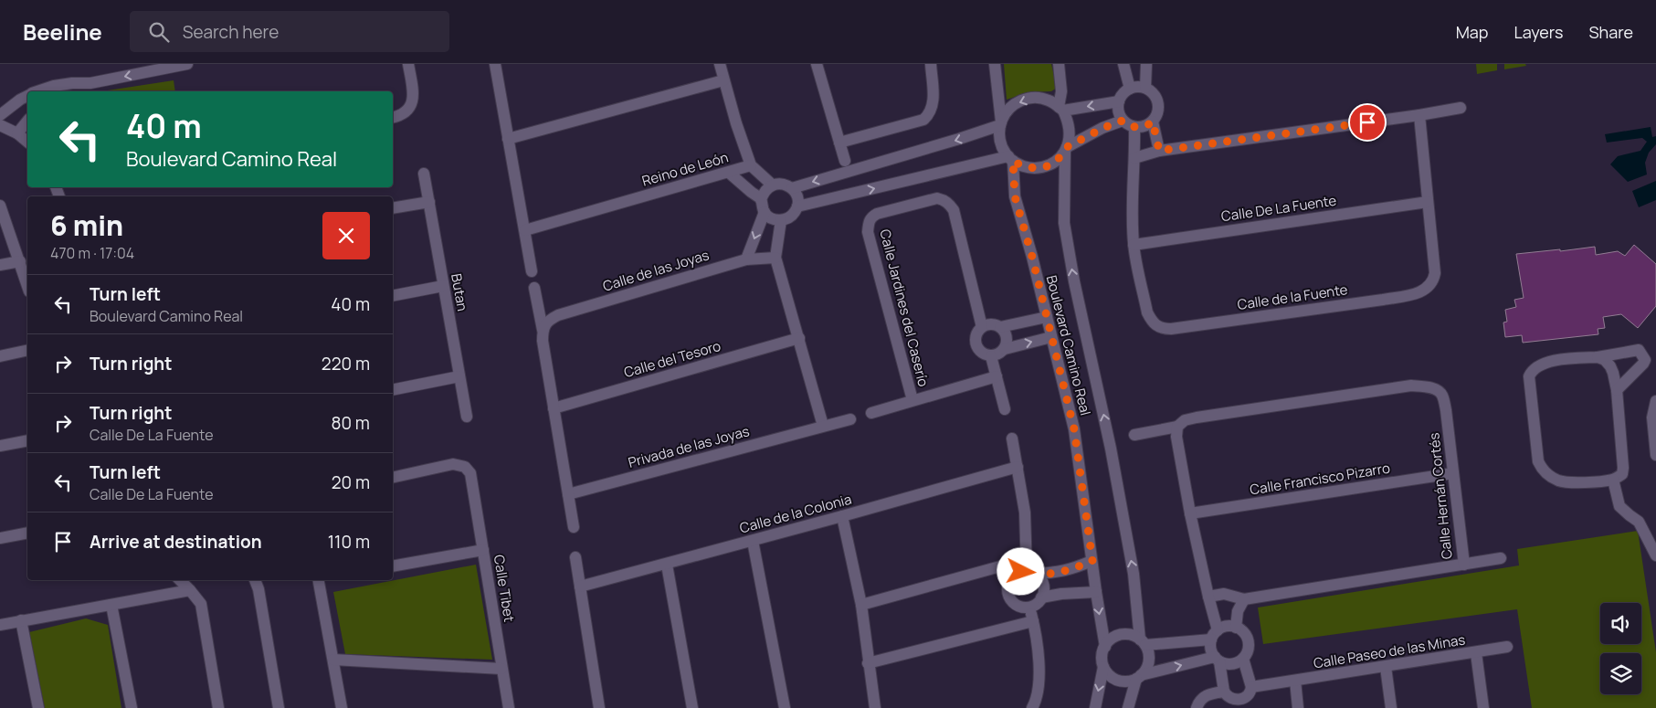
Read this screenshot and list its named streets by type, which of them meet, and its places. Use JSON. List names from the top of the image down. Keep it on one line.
{"streets":{"street":["Reino de León","Calle De La Fuente","Calle de las Joyas","Butan","Calle de la Fuente","Calle Jardines del Caserío","Boulevard Camino Real","Calle del Tesoro","Privada de las Joyas","Calle Francisco Pizarro","Calle Hernán Cortés","Calle de la Colonia","Calle Tibet","Calle Paseo de las Minas"]},"crossings":[["Calle De La Fuente","Calle de la Fuente"],["Calle Francisco Pizarro","Calle Hernán Cortés"]],"page":{"header":"Beeline","search":"Search here","nav":["Map","Layers","Share"],"turn":["40 m","Boulevard Camino Real"],"heading":["6 min","470 m · 17:04"],"list":[{"name":"Turn left","note":"Boulevard Camino Real","value":"40 m"},{"name":"Turn right","value":"220 m"},{"name":"Turn right","note":"Calle De La Fuente","value":"80 m"},{"name":"Turn left","note":"Calle De La Fuente","value":"20 m"},{"name":"Arrive at destination","value":"110 m"}]}}
